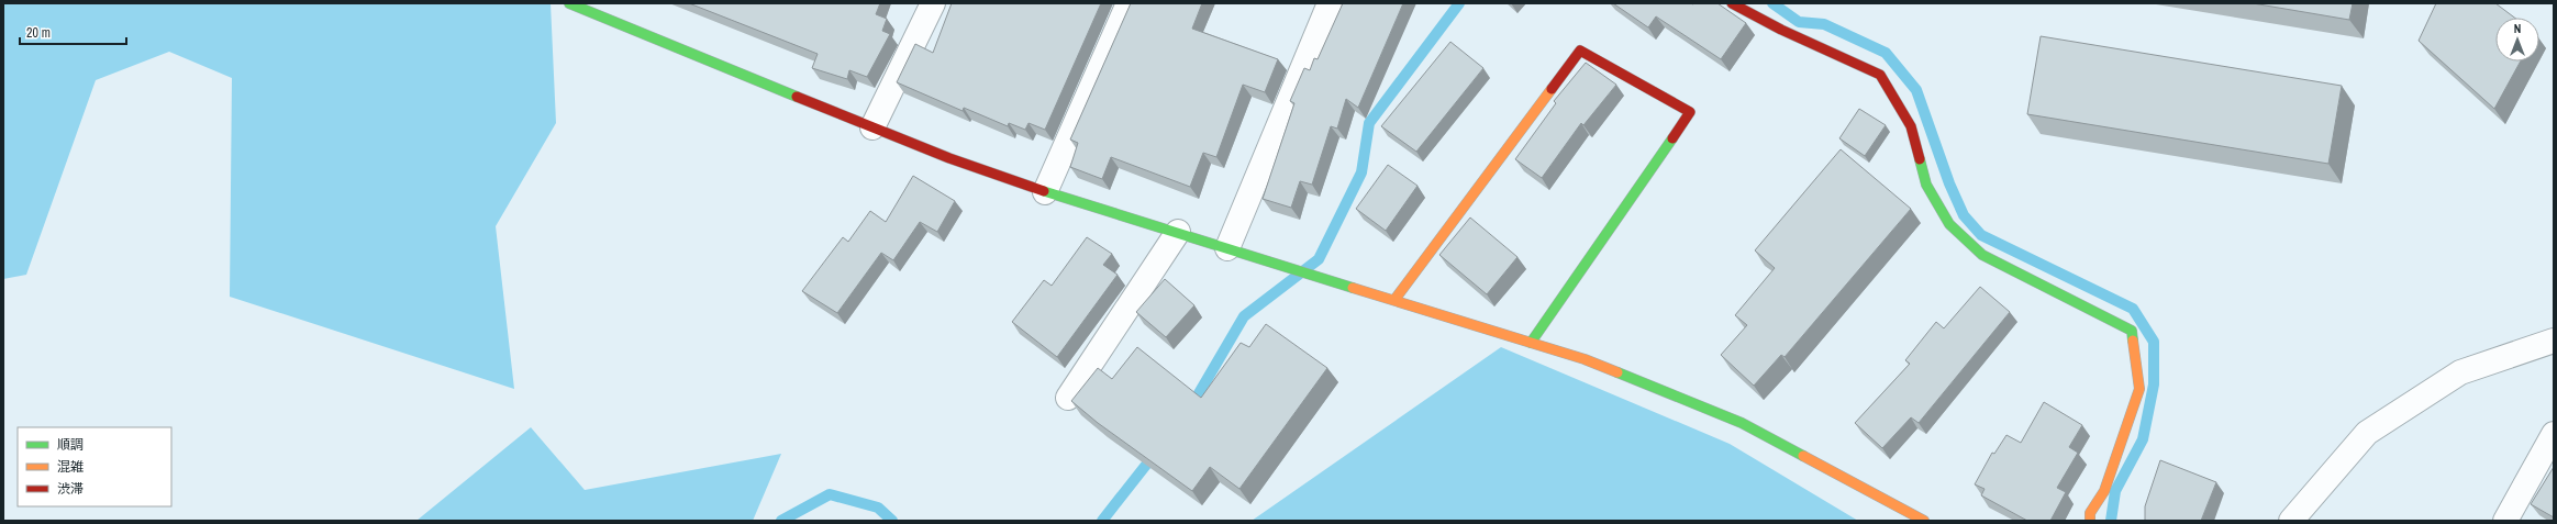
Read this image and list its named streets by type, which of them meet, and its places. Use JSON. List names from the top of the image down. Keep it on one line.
{"legend":["順調","混雑","渋滞"],"scale_bar":"20 m","north":"top"}
